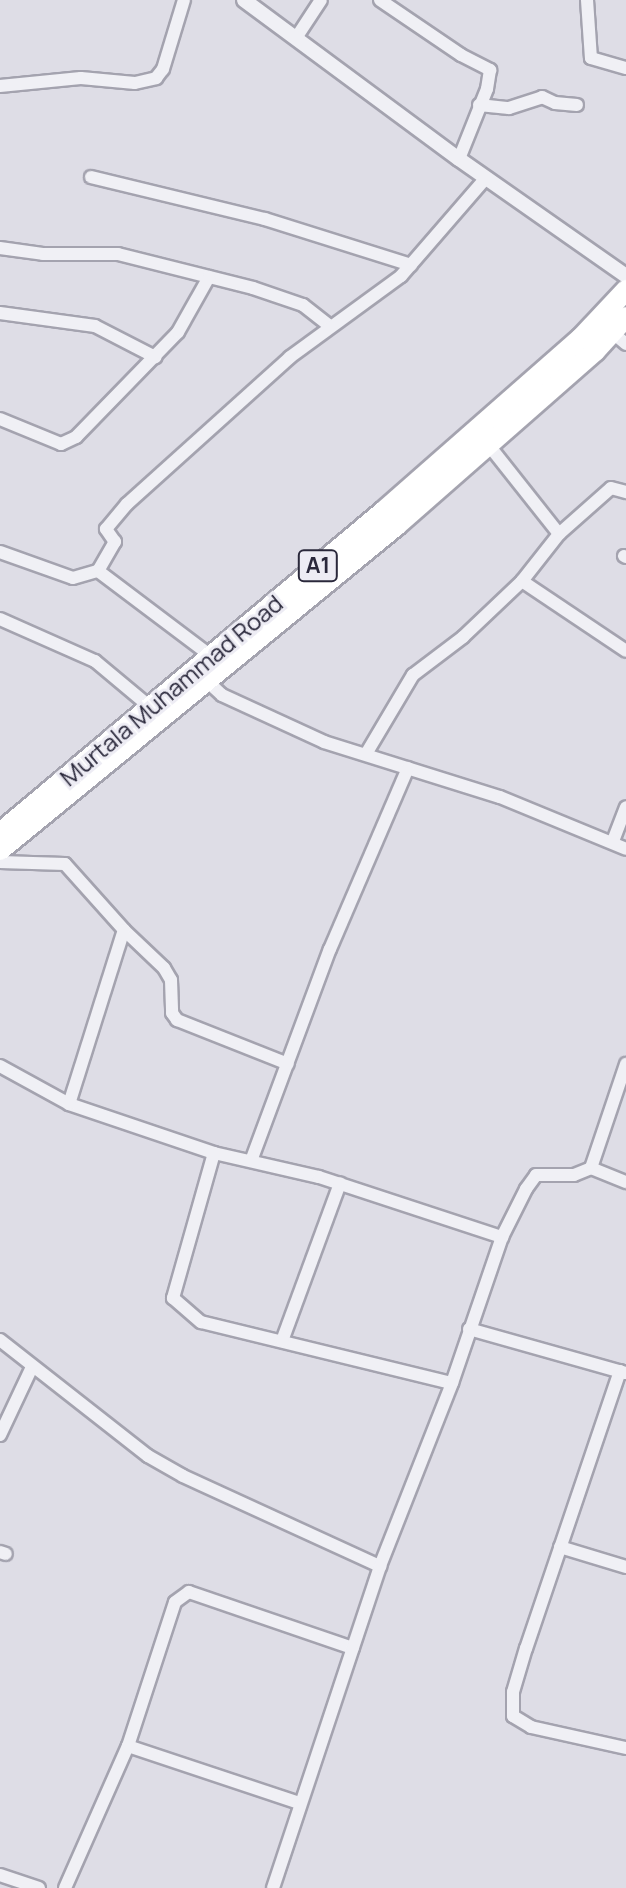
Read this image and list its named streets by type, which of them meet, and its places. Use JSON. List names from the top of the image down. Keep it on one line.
{"streets":{"highway":["A1","Murtala Muhammad Road"]}}
